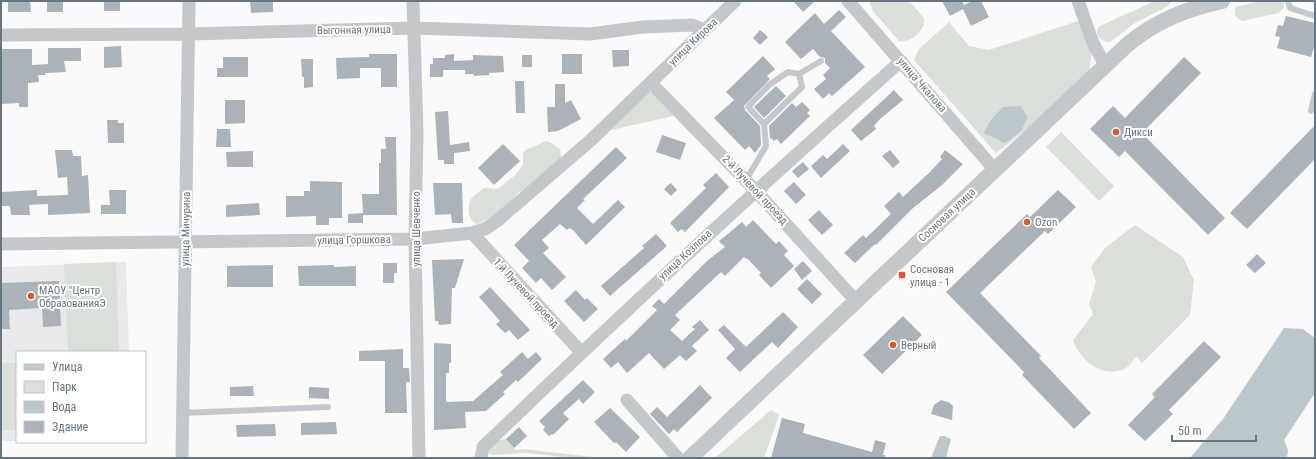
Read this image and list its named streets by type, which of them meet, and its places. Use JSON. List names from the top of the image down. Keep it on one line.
{"streets":{"street":["Выгонная улица","улица Кирова","улица Чкалова","2-й Лучевой проезд","Сосновая улица","улица Мичурина","улица Шевченко","улица Горшкова","улица Козлова","1-й Лучевой проезд"]},"crossings":[["Выгонная улица","улица Кирова"],["Выгонная улица","улица Мичурина"],["Выгонная улица","улица Шевченко"],["улица Кирова","2-й Лучевой проезд"],["улица Кирова","улица Горшкова"],["улица Чкалова","Сосновая улица"],["улица Чкалова","улица Козлова"],["2-й Лучевой проезд","Сосновая улица"],["2-й Лучевой проезд","улица Горшкова"],["2-й Лучевой проезд","улица Козлова"],["улица Мичурина","улица Горшкова"],["улица Шевченко","улица Горшкова"],["улица Горшкова","1-й Лучевой проезд"],["улица Козлова","1-й Лучевой проезд"]],"places":{"other":["Дикси","Ozon","МАОУ \"Центр ОбразованияЭ","Верный"],"transit":["Сосновая улица - 1"]},"legend":["Улица","Парк","Вода","Здание"],"scale_bar":"50 m"}
